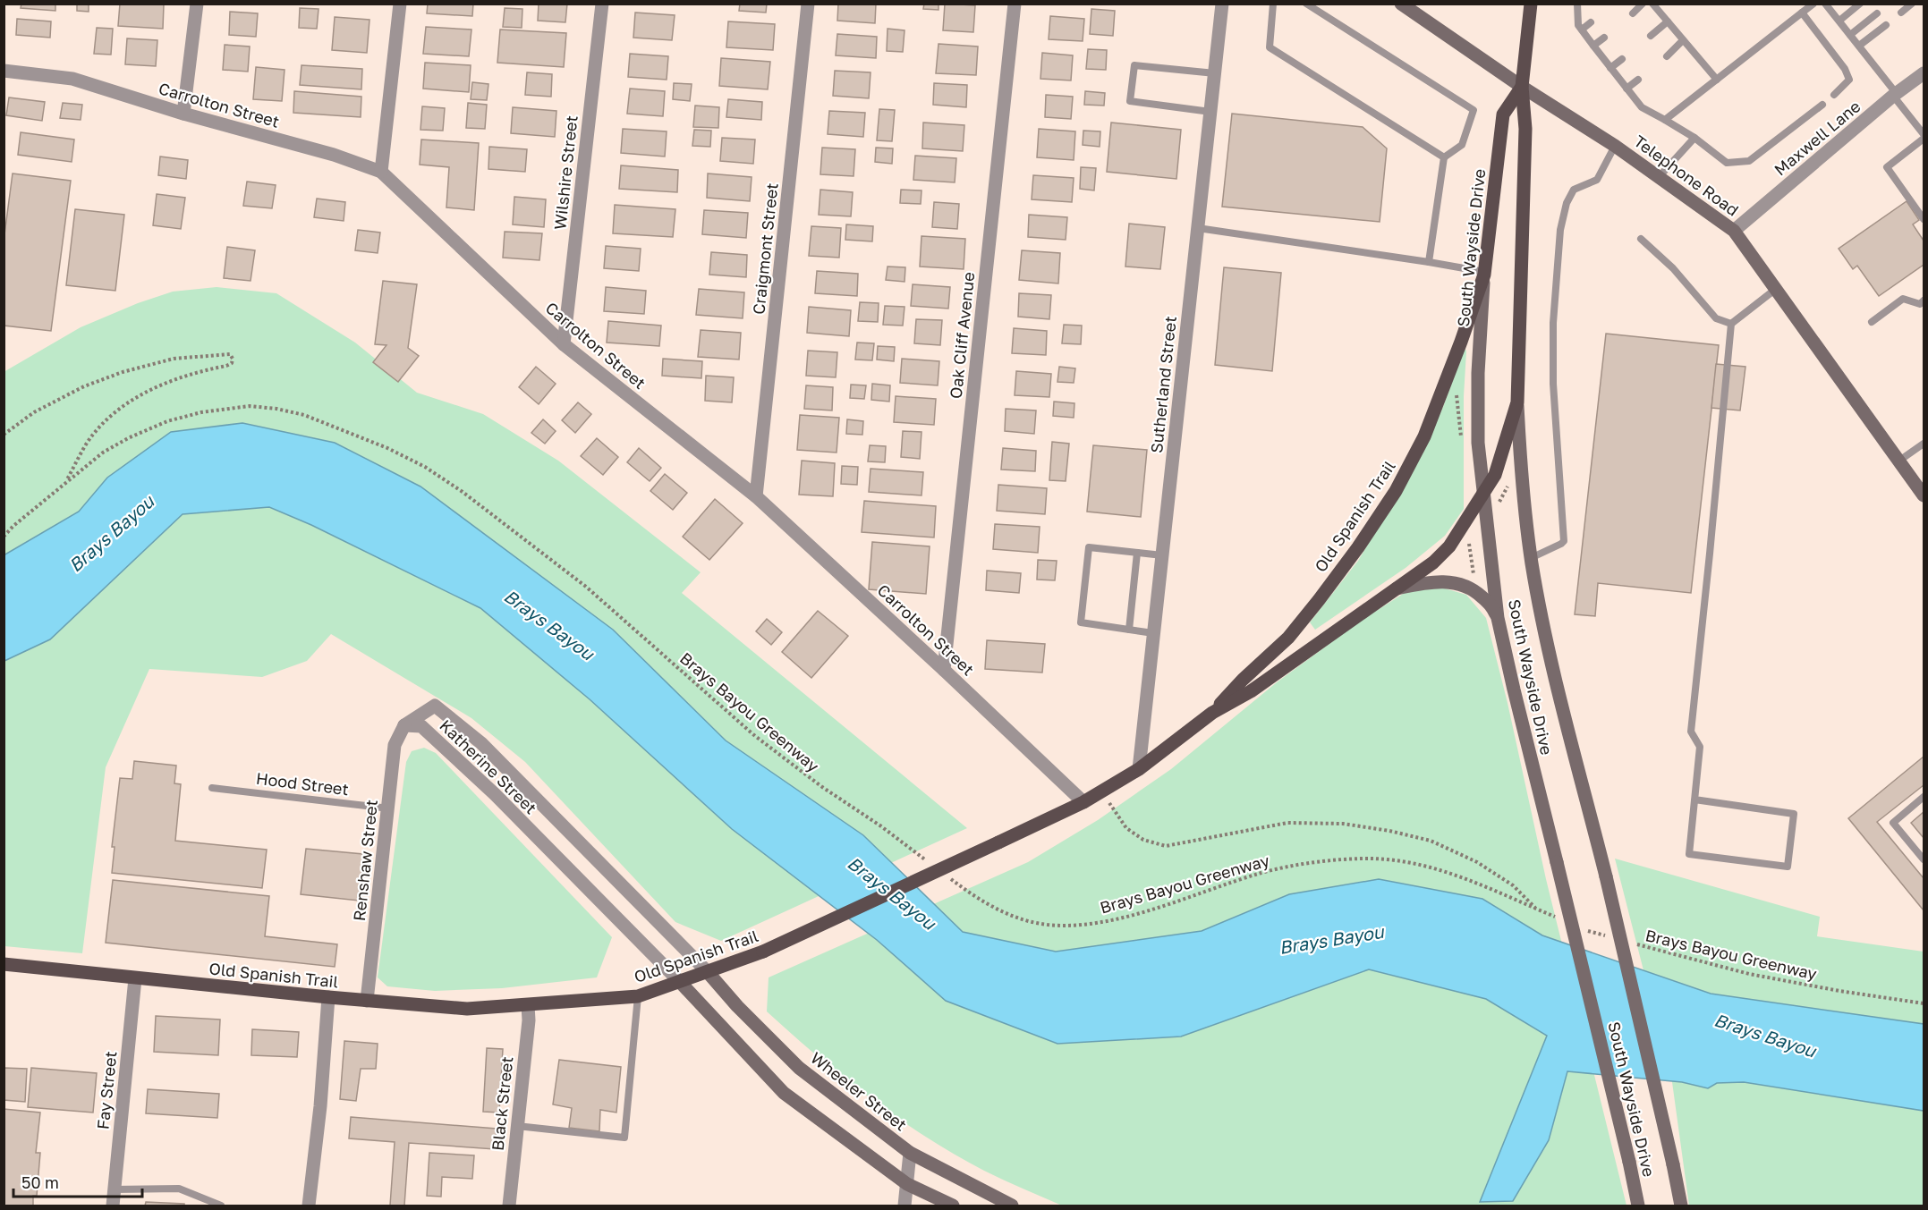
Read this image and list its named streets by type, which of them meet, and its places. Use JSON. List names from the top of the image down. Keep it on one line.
{"streets":{"main road":["Telephone Road","South Wayside Drive","Old Spanish Trail","Wheeler Street"],"street":["Carrolton Street","Maxwell Lane","Wilshire Street","Craigmont Street","Oak Cliff Avenue","Sutherland Street","Katherine Street","Renshaw Street","Fay Street","Black Street"],"lane":["Hood Street"],"path":["Brays Bayou Greenway"]},"crossings":[["Carrolton Street","Wilshire Street"],["Carrolton Street","Craigmont Street"],["Carrolton Street","Oak Cliff Avenue"],["Carrolton Street","Old Spanish Trail"],["Maxwell Lane","Telephone Road"],["Telephone Road","South Wayside Drive"],["South Wayside Drive","Old Spanish Trail"],["Sutherland Street","Old Spanish Trail"],["Old Spanish Trail","Brays Bayou Greenway"],["Old Spanish Trail","Katherine Street"],["Old Spanish Trail","Renshaw Street"],["Old Spanish Trail","Fay Street"],["Old Spanish Trail","Wheeler Street"],["Old Spanish Trail","Black Street"],["Katherine Street","Renshaw Street"],["Katherine Street","Wheeler Street"],["Hood Street","Renshaw Street"]],"water":["Brays Bayou"],"scale_bar":"50 m"}
